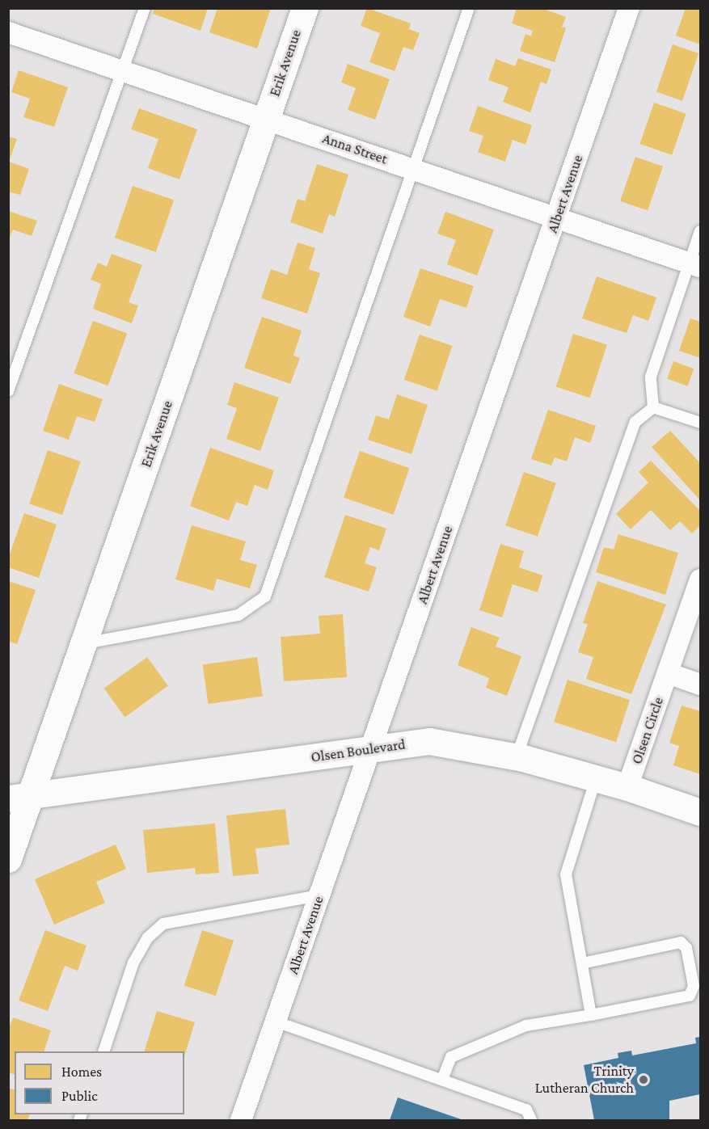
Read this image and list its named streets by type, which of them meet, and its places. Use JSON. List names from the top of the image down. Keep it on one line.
{"streets":{"street":["Erik Avenue","Anna Street","Albert Avenue","Olsen Circle","Olsen Boulevard"]},"crossings":[["Erik Avenue","Anna Street"],["Erik Avenue","Olsen Boulevard"],["Anna Street","Albert Avenue"],["Albert Avenue","Olsen Boulevard"],["Olsen Circle","Olsen Boulevard"]],"places":["Trinity Lutheran Church"],"legend":["Homes","Public"]}
